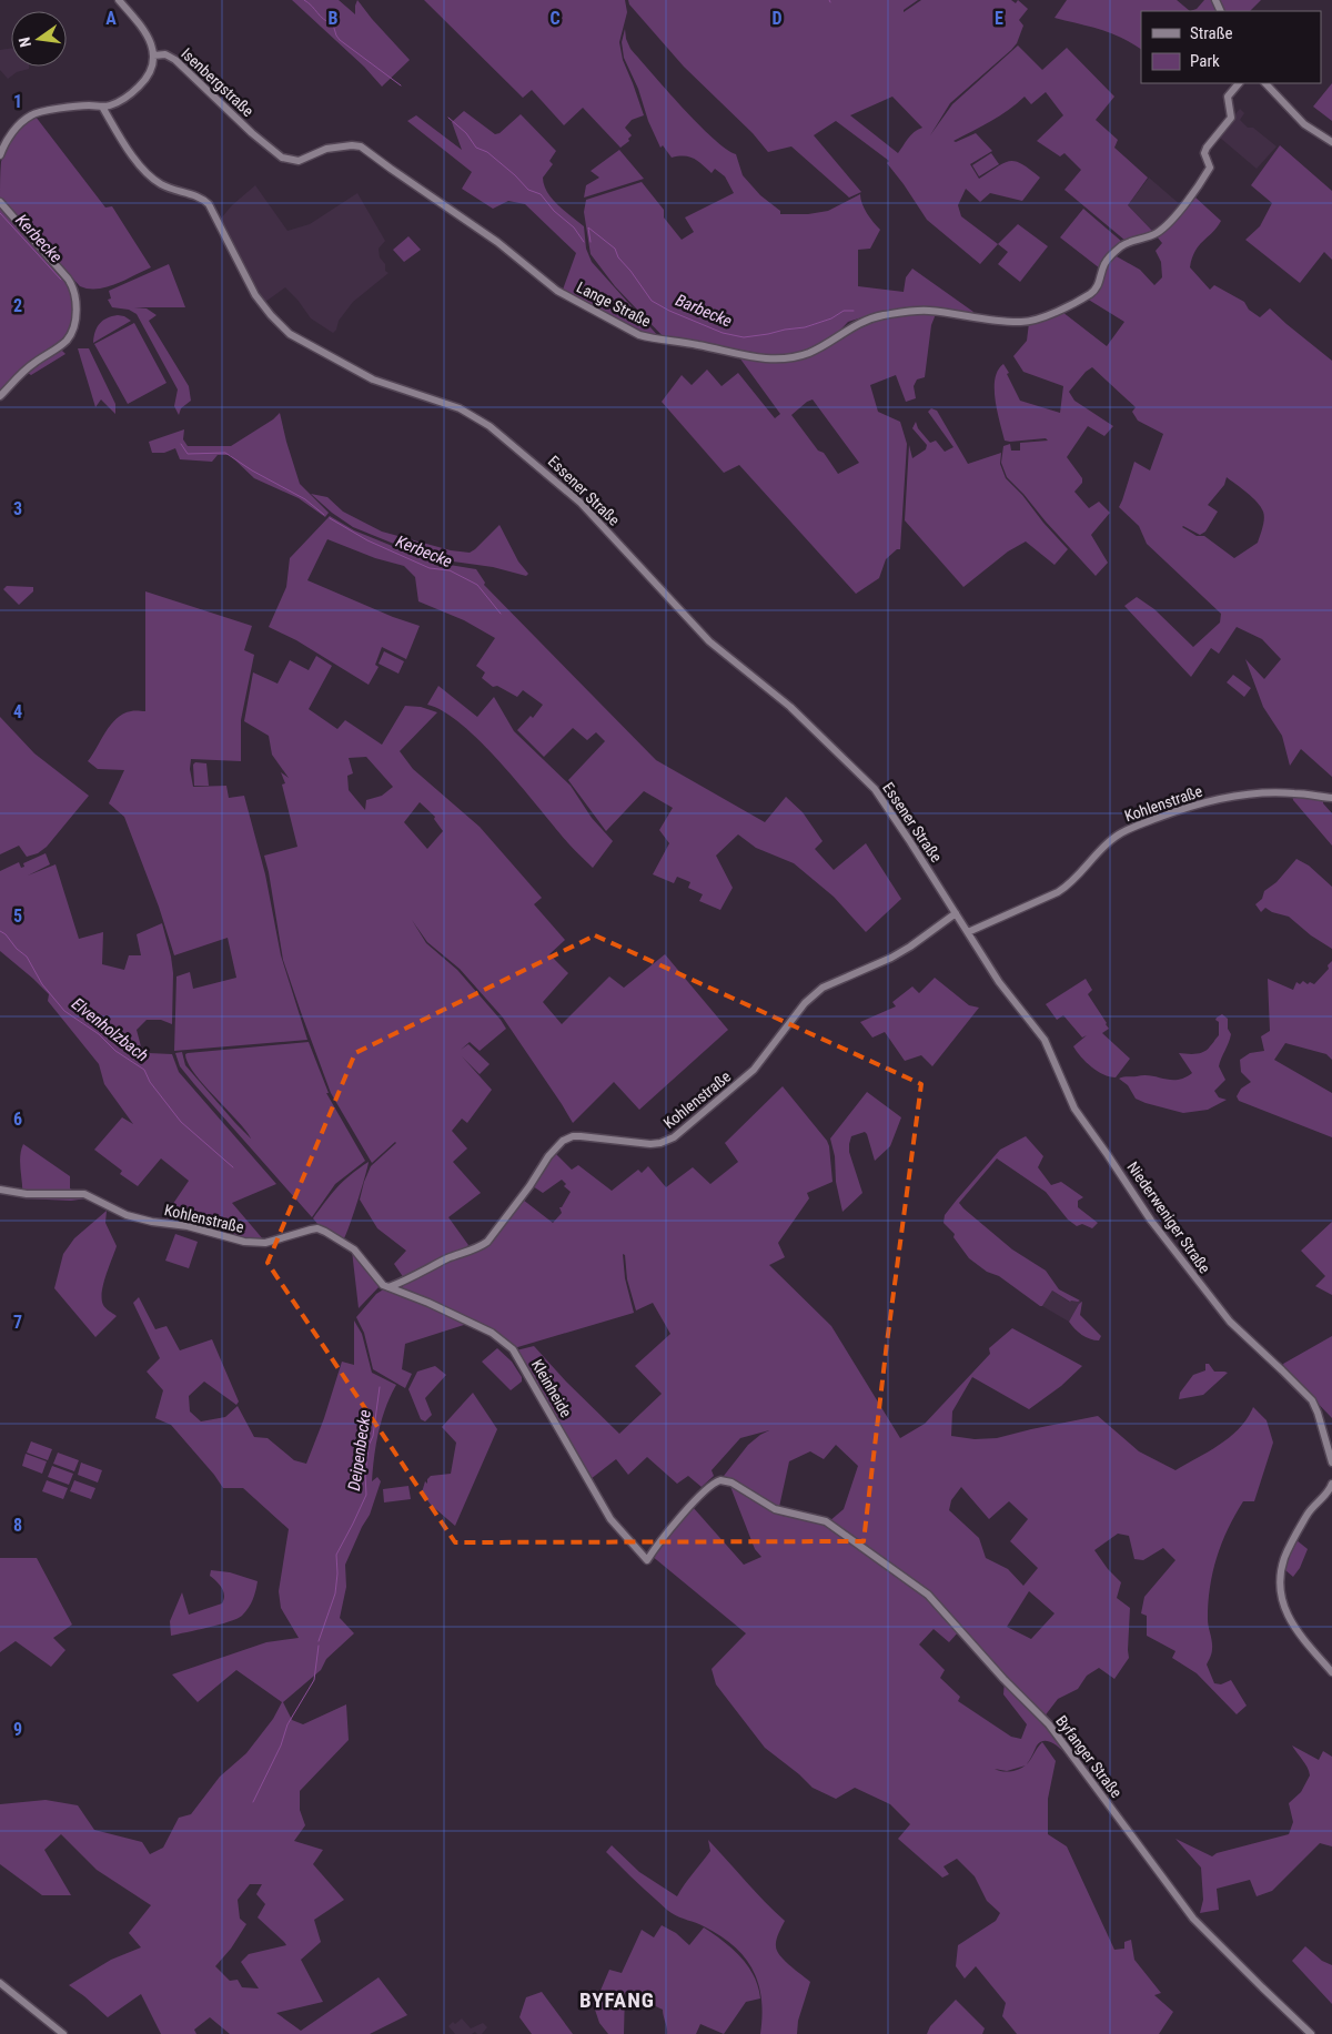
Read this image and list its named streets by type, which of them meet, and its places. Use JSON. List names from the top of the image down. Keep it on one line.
{"streets":{"street":["Isenbergstraße","Lange Straße","Essener Straße","Kohlenstraße","Niederweniger Straße","Kleinheide","Byfanger Straße"]},"crossings":[["Isenbergstraße","Lange Straße"],["Essener Straße","Kohlenstraße"],["Essener Straße","Niederweniger Straße"],["Kohlenstraße","Kleinheide"],["Kleinheide","Byfanger Straße"]],"districts":["BYFANG"],"water":["Kerbecke","Barbecke","Elvenholzbach","Deipenbecke"],"legend":["Straße","Park"],"north":"left","grid":{"columns":["A","B","C","D","E"],"rows":["1","2","3","4","5","6","7","8","9"]}}
